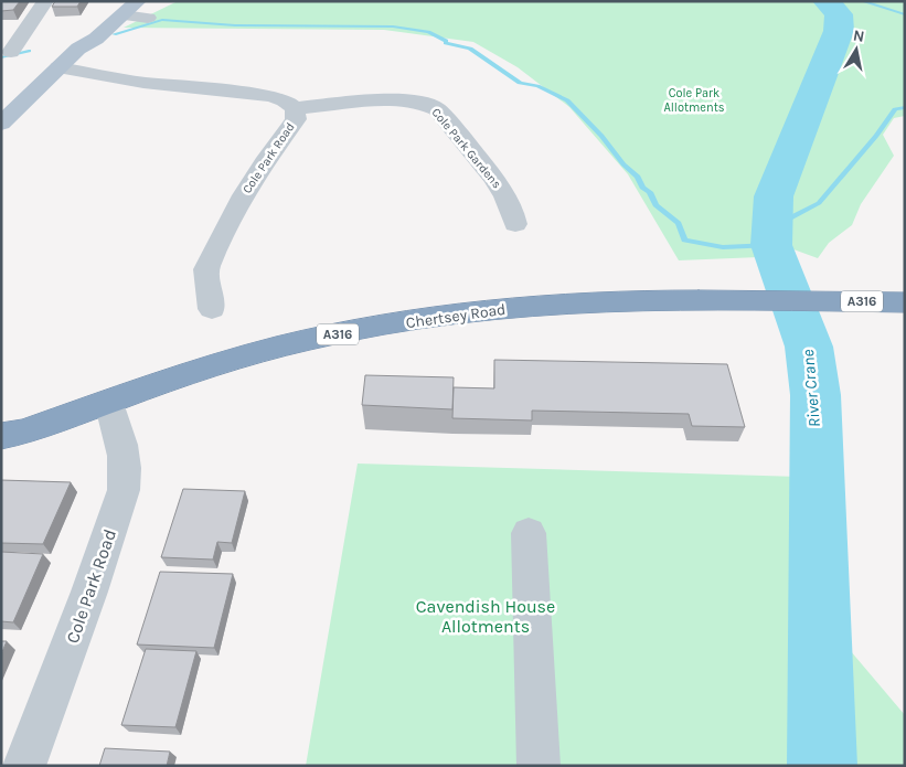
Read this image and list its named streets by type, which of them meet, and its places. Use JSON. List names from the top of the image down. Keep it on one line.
{"streets":{"highway":["A316","Chertsey Road"],"street":["Cole Park Gardens","Cole Park Road"]},"crossings":[["Cole Park Gardens","Cole Park Road"],["Cole Park Road","Chertsey Road"]],"water":["River Crane"],"parks":["Cole Park Allotments","Cavendish House Allotments"],"north":"top"}
